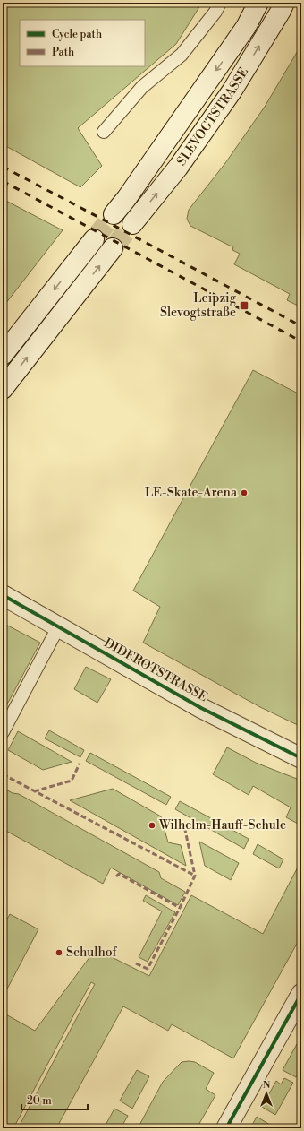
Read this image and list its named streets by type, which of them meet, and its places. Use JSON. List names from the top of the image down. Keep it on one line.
{"streets":{"main road":["SLEVOGTSTRASSE","DIDEROTSTRASSE"]},"places":{"transit":["Leipzig Slevogtstraße"],"other":["LE-Skate-Arena","Wilhelm-Hauff-Schule","Schulhof"]},"legend":["Cycle path","Path"],"scale_bar":"20 m","north":"top"}
